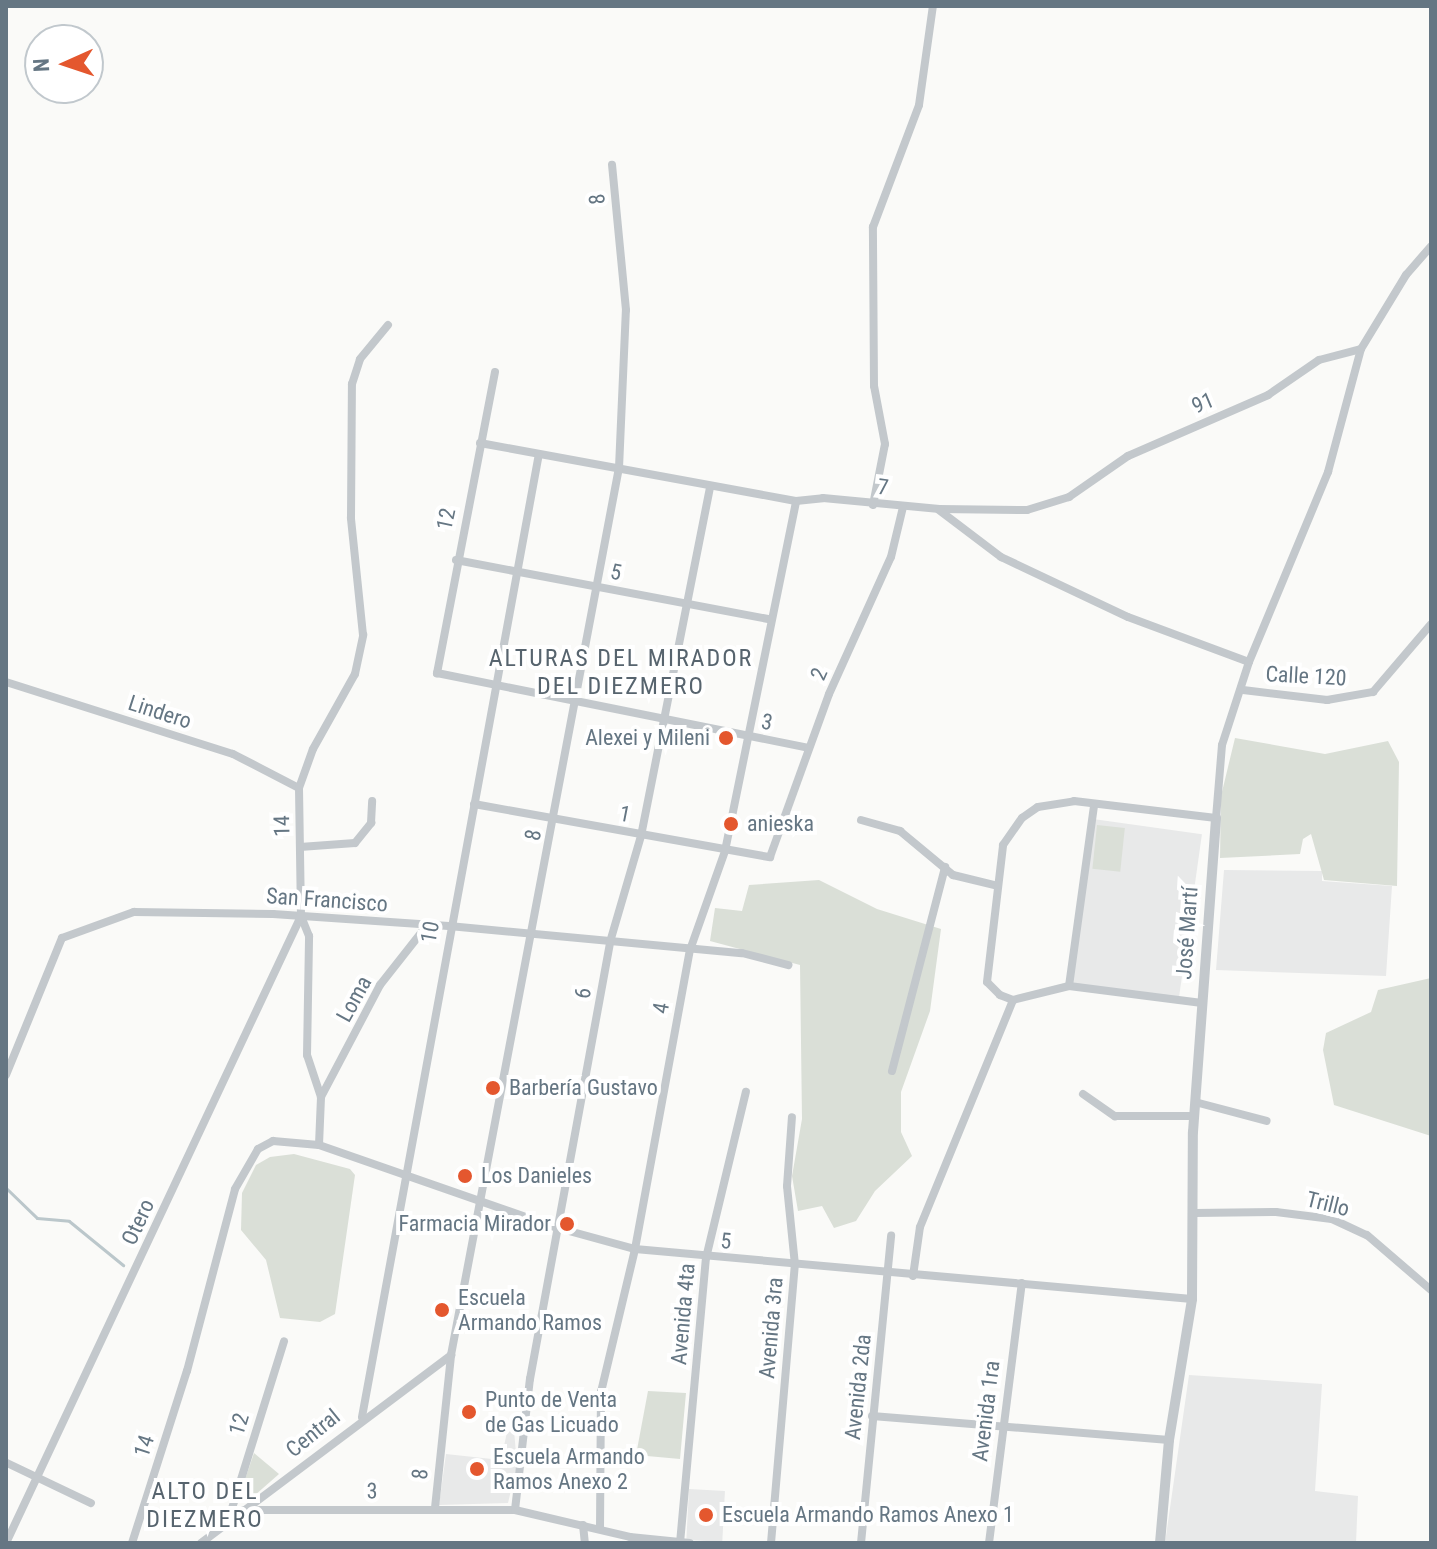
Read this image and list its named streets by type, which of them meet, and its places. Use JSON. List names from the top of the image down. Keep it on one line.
{"streets":{"street":["8","91","7","12","5","2","Calle 120","Lindero","3","1","14","San Francisco","10","José Martí","6","Loma","4","Trillo","Otero","Avenida 4ta","Avenida 3ra","Avenida 2da","Avenida 1ra","Central"]},"crossings":[["8","7"],["8","5"],["8","3"],["8","1"],["8","San Francisco"],["8","Central"],["91","7"],["91","José Martí"],["7","12"],["7","2"],["7","10"],["7","6"],["7","4"],["12","5"],["12","3"],["12","Central"],["5","14"],["5","10"],["5","José Martí"],["5","6"],["5","4"],["5","Avenida 4ta"],["5","Avenida 3ra"],["5","Avenida 2da"],["5","Avenida 1ra"],["2","3"],["2","1"],["Calle 120","José Martí"],["Lindero","14"],["3","10"],["3","6"],["3","4"],["3","Avenida 4ta"],["3","Central"],["1","10"],["1","6"],["1","4"],["14","San Francisco"],["14","Loma"],["14","Otero"],["San Francisco","10"],["San Francisco","6"],["San Francisco","Loma"],["San Francisco","4"],["San Francisco","Otero"],["10","Central"],["José Martí","Trillo"]],"districts":["ALTURAS DEL MIRADOR DEL DIEZMERO","ALTO DEL DIEZMERO"],"places":["Alexei y Mileni","anieska","Barbería Gustavo","Los Danieles","Farmacia Mirador","Escuela Armando Ramos","Punto de Venta de Gas Licuado","Escuela Armando Ramos Anexo 2","Escuela Armando Ramos Anexo 1"],"north":"left"}
